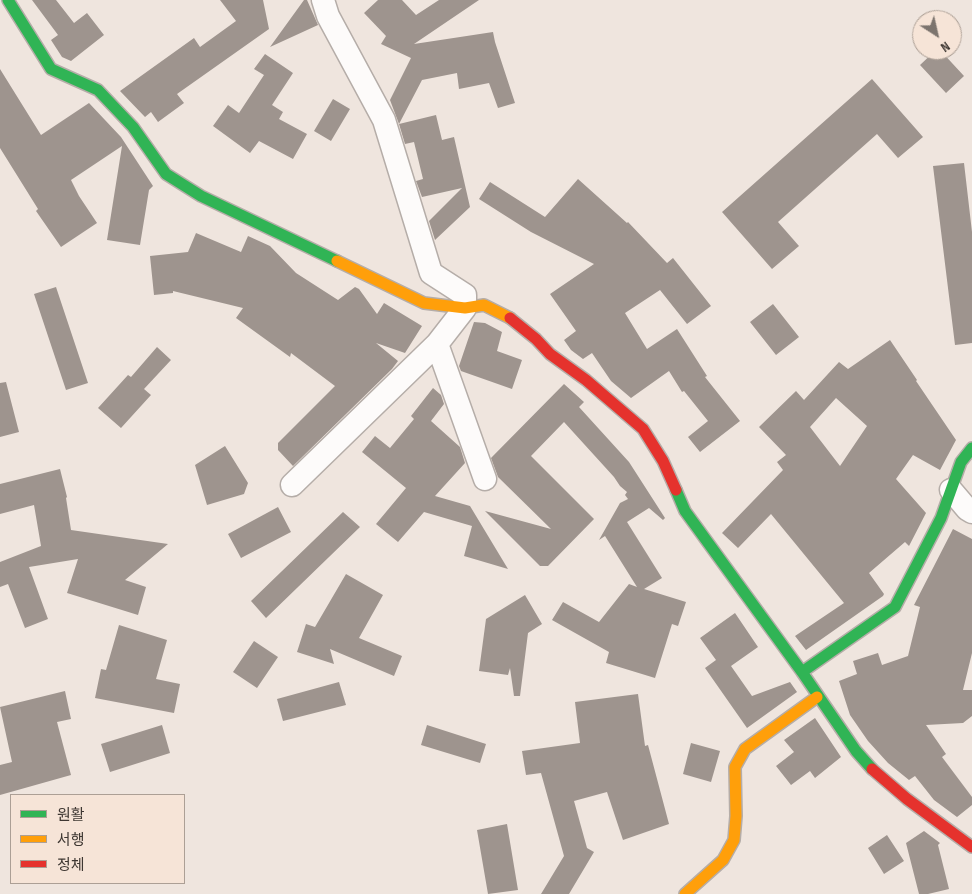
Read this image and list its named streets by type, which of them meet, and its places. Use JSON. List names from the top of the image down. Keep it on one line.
{"legend":["원활","서행","정체"],"north":"bottom right"}
